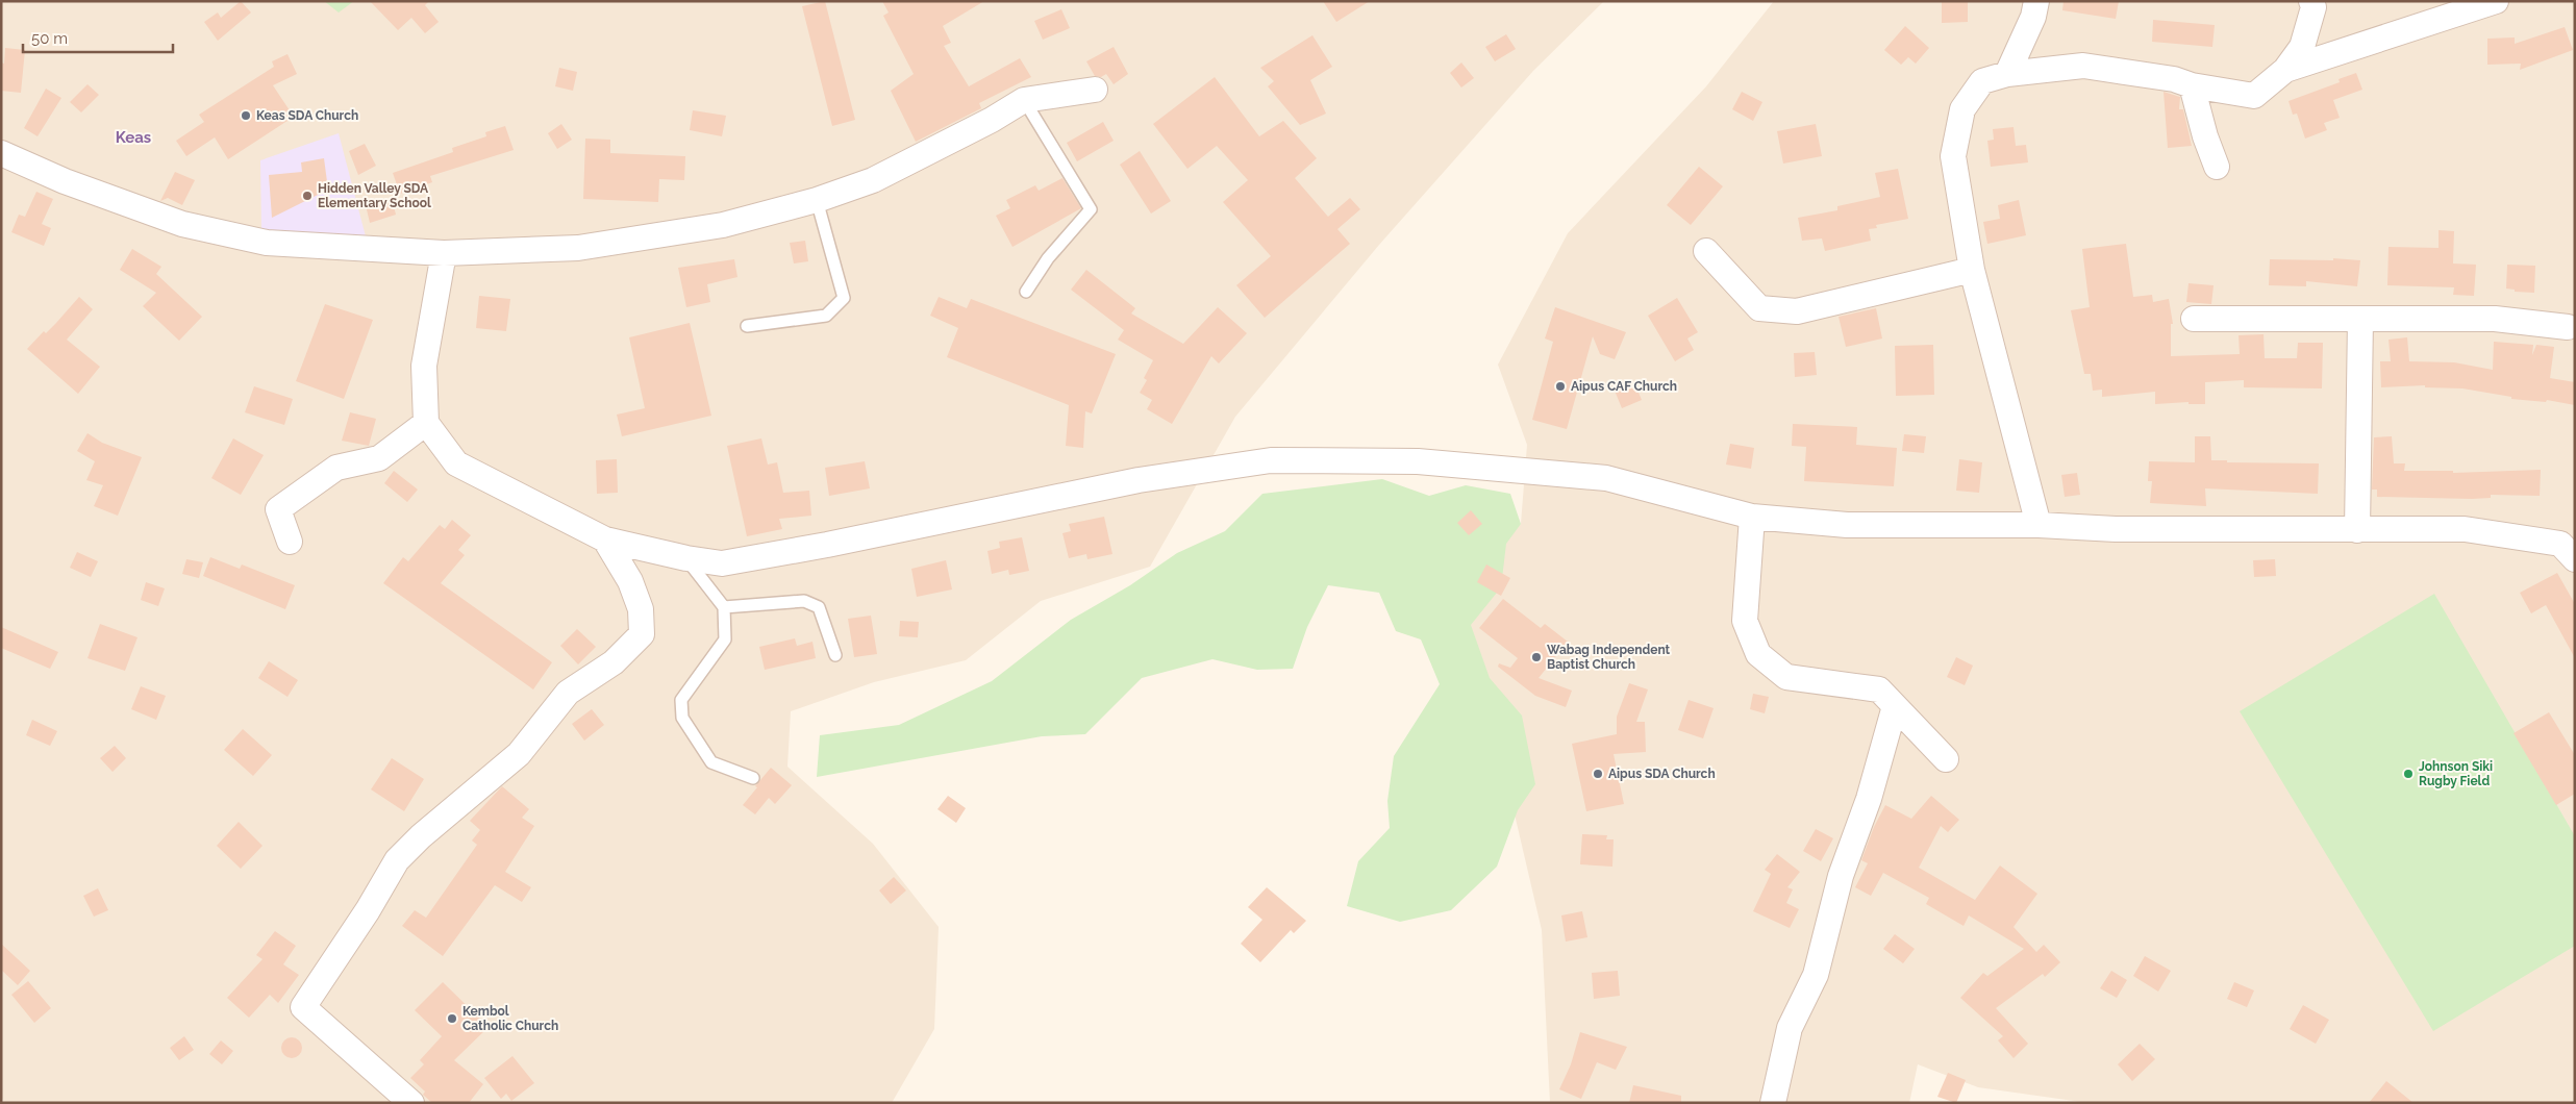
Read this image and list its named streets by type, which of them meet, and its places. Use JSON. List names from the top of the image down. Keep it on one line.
{"districts":["Keas"],"places":["Keas SDA Church","Hidden Valley SDA Elementary School","Aipus CAF Church","Wabag Independent Baptist Church","Aipus SDA Church","Johnson Siki Rugby Field","Kembol Catholic Church"],"scale_bar":"50 m"}
